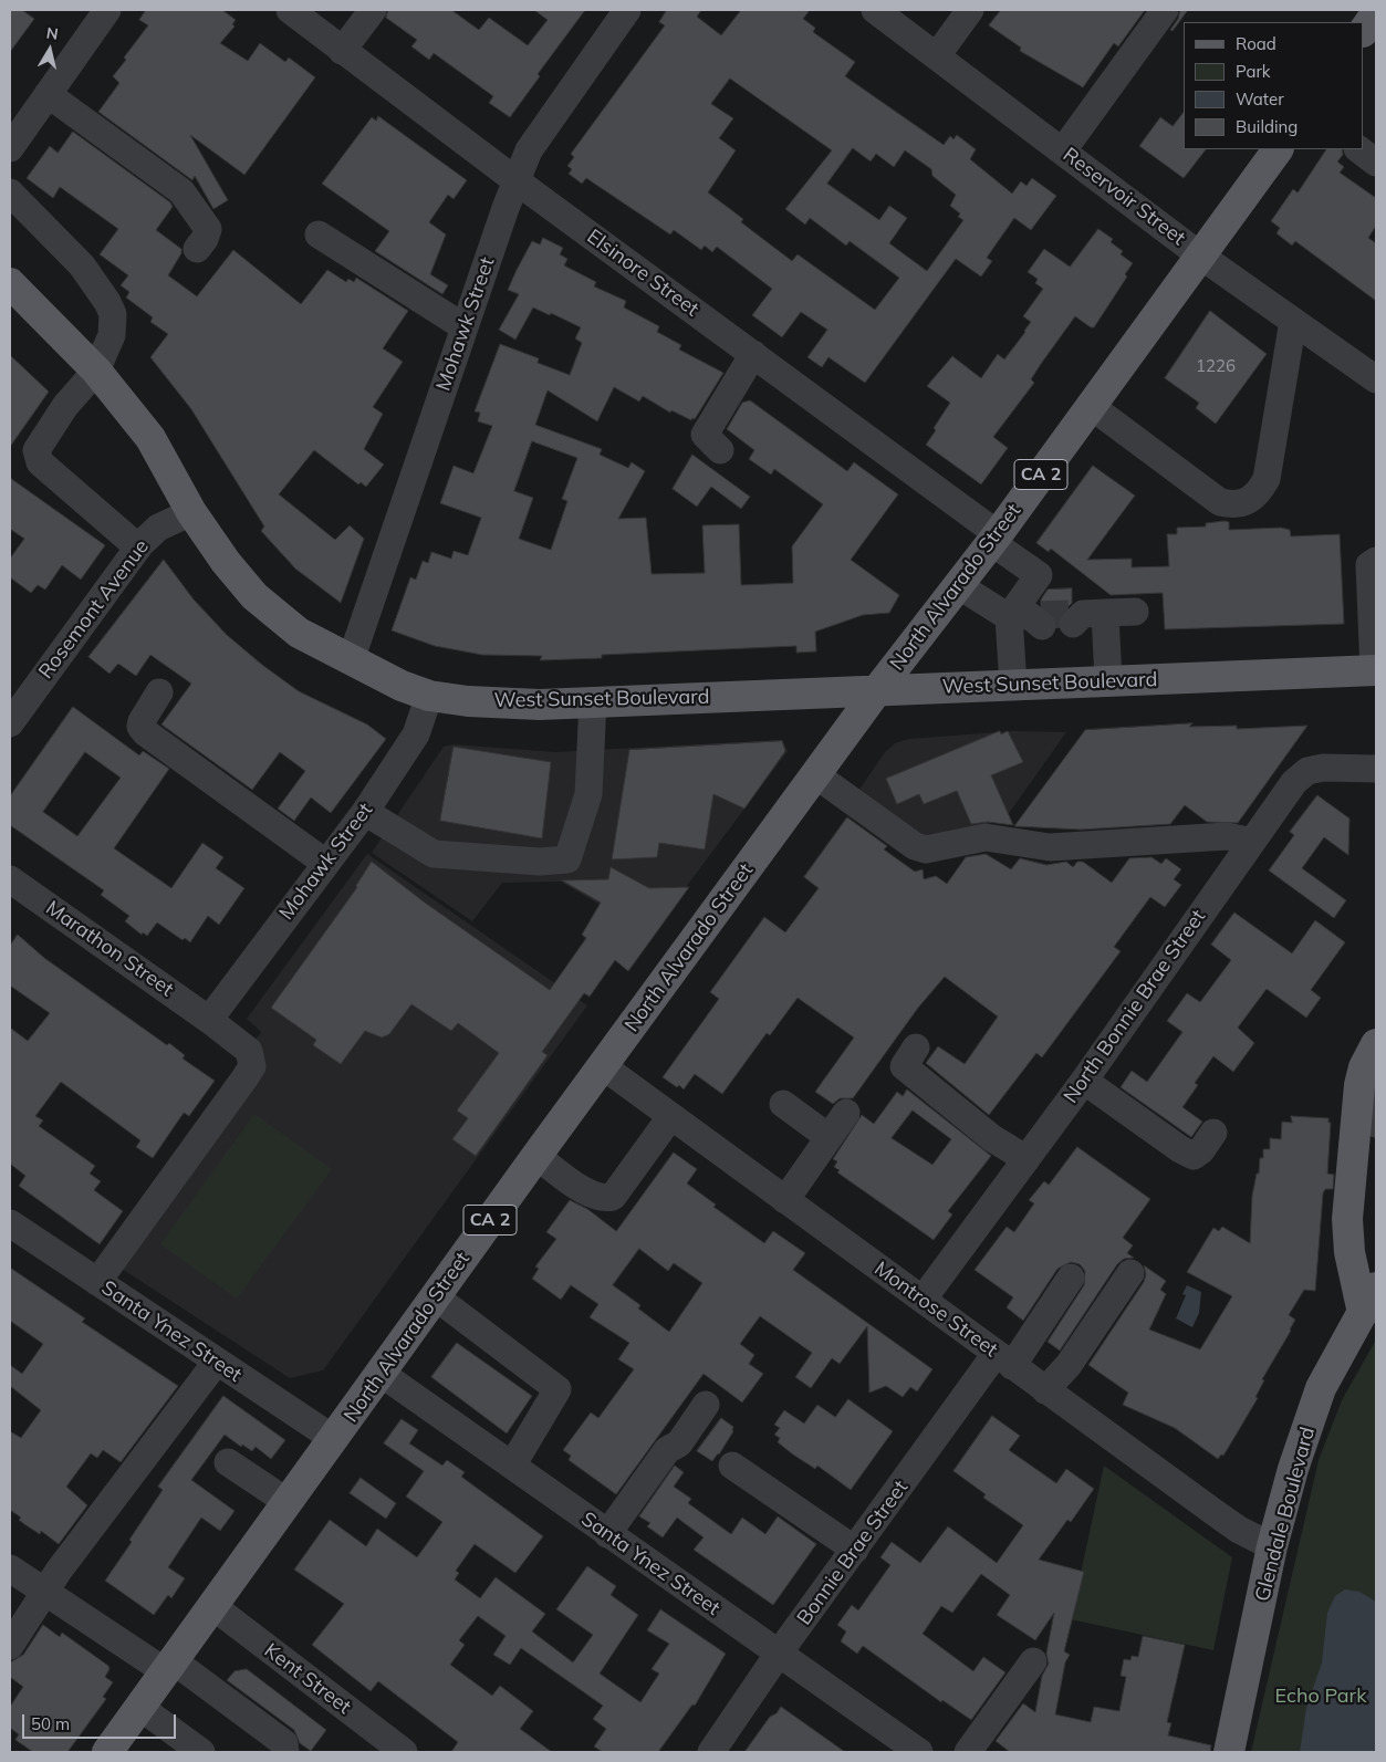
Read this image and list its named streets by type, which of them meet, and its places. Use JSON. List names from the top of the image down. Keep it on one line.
{"streets":{"main road":["CA 2","North Alvarado Street","West Sunset Boulevard","Glendale Boulevard"],"street":["Reservoir Street","Elsinore Street","Mohawk Street","Rosemont Avenue","Marathon Street","North Bonnie Brae Street","Montrose Street","Santa Ynez Street","Bonnie Brae Street","Kent Street"]},"crossings":[["Reservoir Street","North Alvarado Street"],["Elsinore Street","Mohawk Street"],["Elsinore Street","North Alvarado Street"],["Mohawk Street","West Sunset Boulevard"],["Mohawk Street","Marathon Street"],["North Alvarado Street","West Sunset Boulevard"],["North Alvarado Street","Montrose Street"],["North Alvarado Street","Santa Ynez Street"],["North Alvarado Street","Kent Street"],["Rosemont Avenue","West Sunset Boulevard"],["Marathon Street","Santa Ynez Street"],["North Bonnie Brae Street","Montrose Street"],["Montrose Street","Glendale Boulevard"],["Montrose Street","Bonnie Brae Street"],["Santa Ynez Street","Bonnie Brae Street"]],"parks":["Echo Park"],"house_numbers":["1226"],"legend":["Road","Park","Water","Building"],"scale_bar":"50 m","north":"top"}
